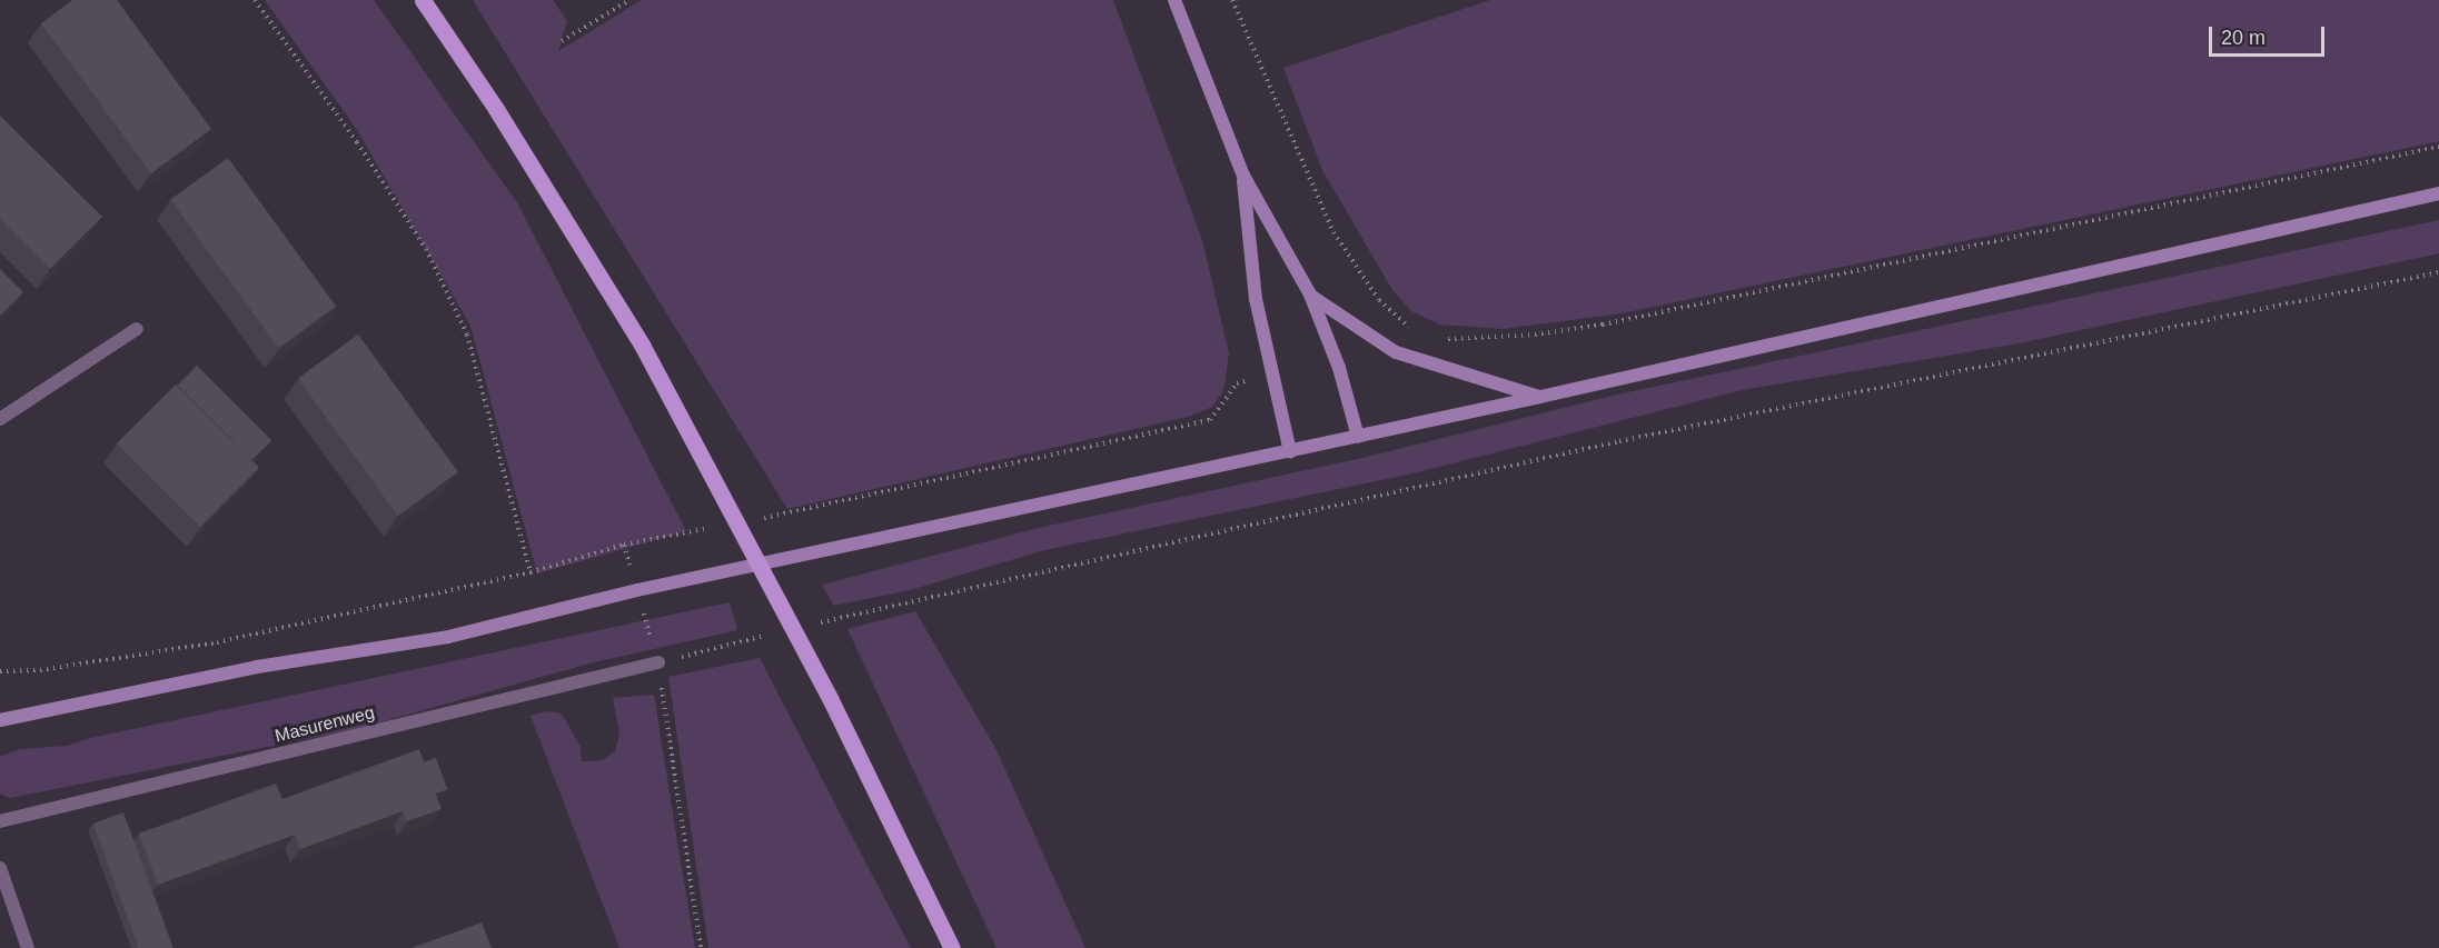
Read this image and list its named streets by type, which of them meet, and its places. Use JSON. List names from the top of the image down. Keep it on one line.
{"streets":{"street":["Masurenweg"]},"scale_bar":"20 m"}
